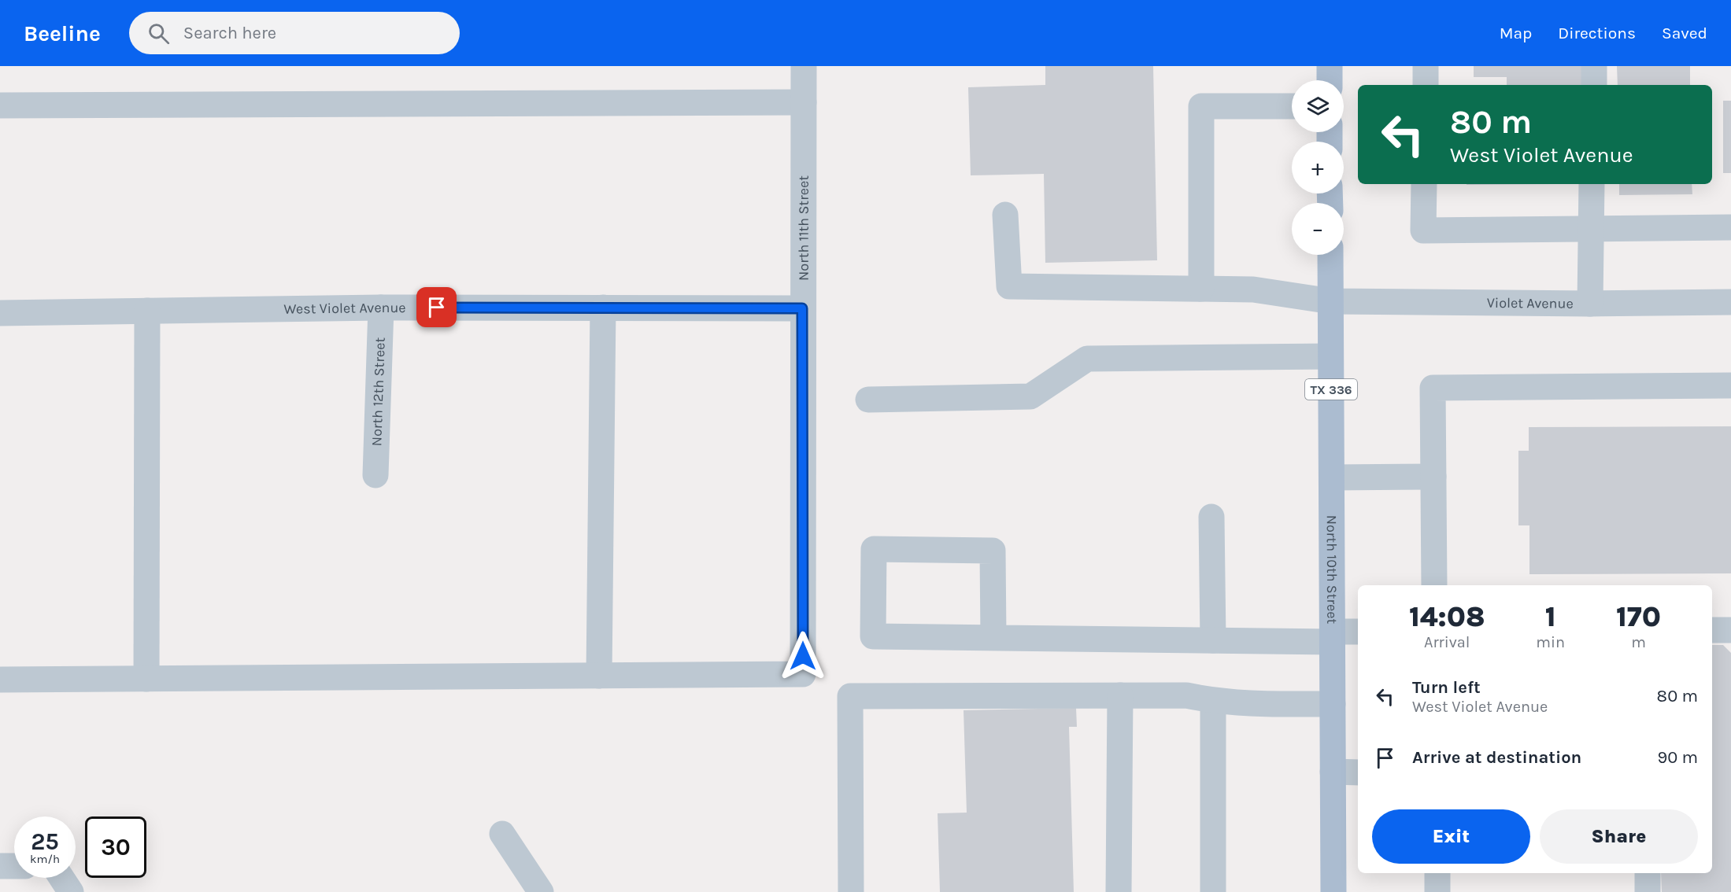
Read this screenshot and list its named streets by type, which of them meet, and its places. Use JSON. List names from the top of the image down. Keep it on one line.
{"streets":{"main road":["TX 336","North 10th Street"],"street":["North 11th Street","Violet Avenue","West Violet Avenue","North 12th Street"]},"crossings":[["North 11th Street","West Violet Avenue"],["Violet Avenue","North 10th Street"],["West Violet Avenue","North 12th Street"]],"page":{"header":"Beeline","search":"Search here","nav":["Map","Directions","Saved"],"map_buttons":["+","−"],"turn":["80 m","West Violet Avenue"],"eta":["14:08","Arrival","1","min","170","m"],"list":[{"name":"Turn left","note":"West Violet Avenue","value":"80 m"},{"name":"Arrive at destination","value":"90 m"}],"buttons":["Exit","Share"],"speed":"25 km/h","limit":"30"}}
